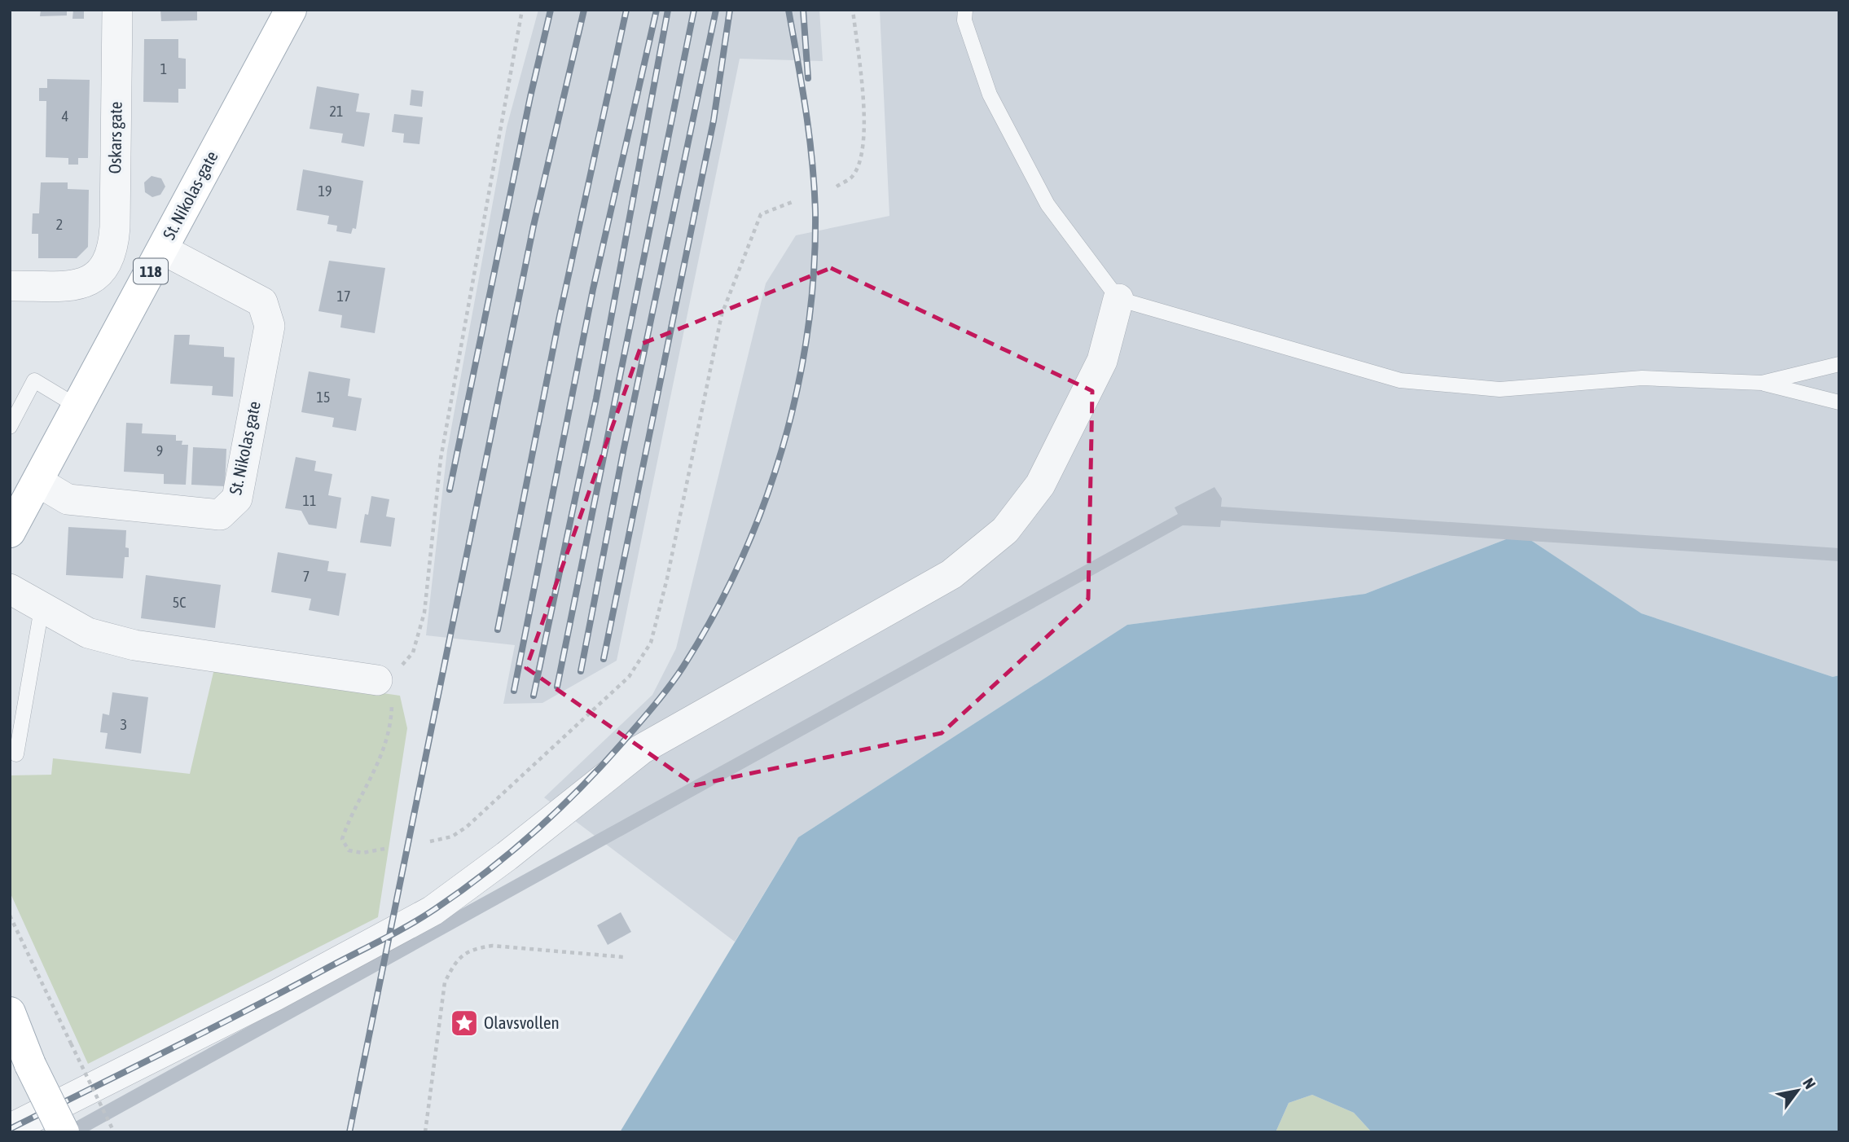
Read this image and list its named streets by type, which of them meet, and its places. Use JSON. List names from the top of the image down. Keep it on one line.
{"streets":{"main road":["St. Nikolas-gate","118"],"street":["Oskars gate","St. Nikolas gate"]},"crossings":[["St. Nikolas-gate","St. Nikolas gate"]],"places":{"place":["Olavsvollen"]},"house_numbers":["1","21","4","19","2","17","15","9","11","7","5C","3"],"north":"top right"}
